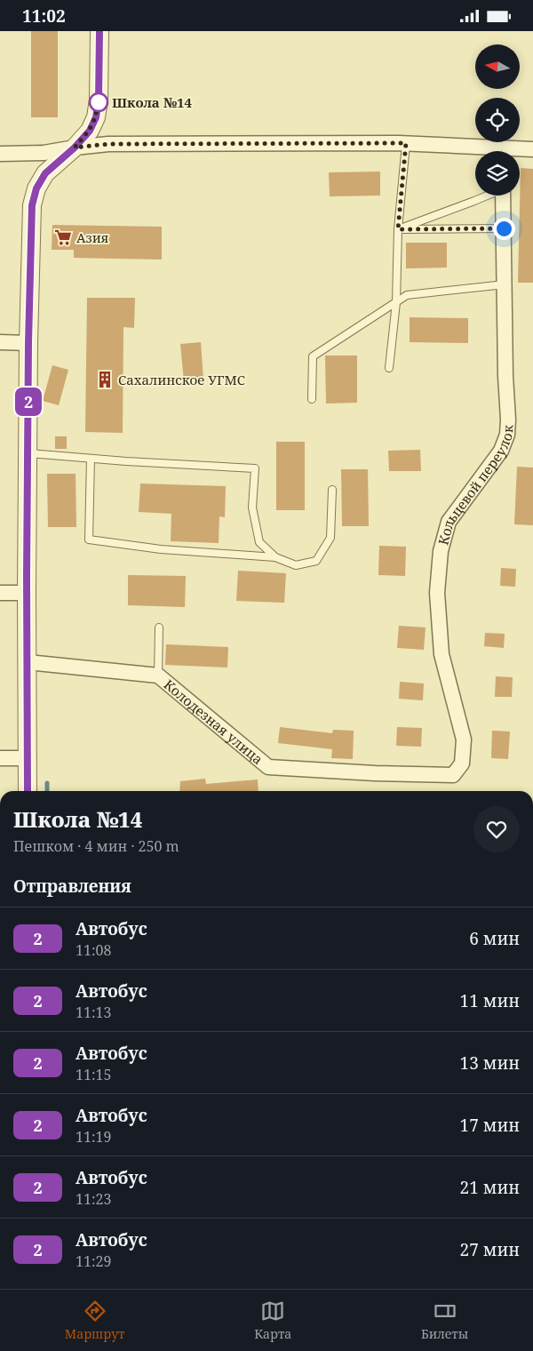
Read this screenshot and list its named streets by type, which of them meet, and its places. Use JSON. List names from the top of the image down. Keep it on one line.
{"streets":{"street":["Кольцевой переулок","Колодезная улица"]},"crossings":[["Кольцевой переулок","Колодезная улица"]],"places":{"other":["Школа №14"],"supermarket":["Азия"],"building":["Сахалинское УГМС"]},"lines":["bus line 2"],"north":"left","page":{"status":"11:02","on_map":"2","heading":[["Школа №14","Пешком · 4 мин · 250 m"],"Отправления"],"list":[{"mark":"2","name":"Автобус","note":"11:08","value":"6 мин"},{"mark":"2","name":"Автобус","note":"11:13","value":"11 мин"},{"mark":"2","name":"Автобус","note":"11:15","value":"13 мин"},{"mark":"2","name":"Автобус","note":"11:19","value":"17 мин"},{"mark":"2","name":"Автобус","note":"11:23","value":"21 мин"},{"mark":"2","name":"Автобус","note":"11:29","value":"27 мин"}],"tabs":["Маршрут","Карта","Билеты"]}}
